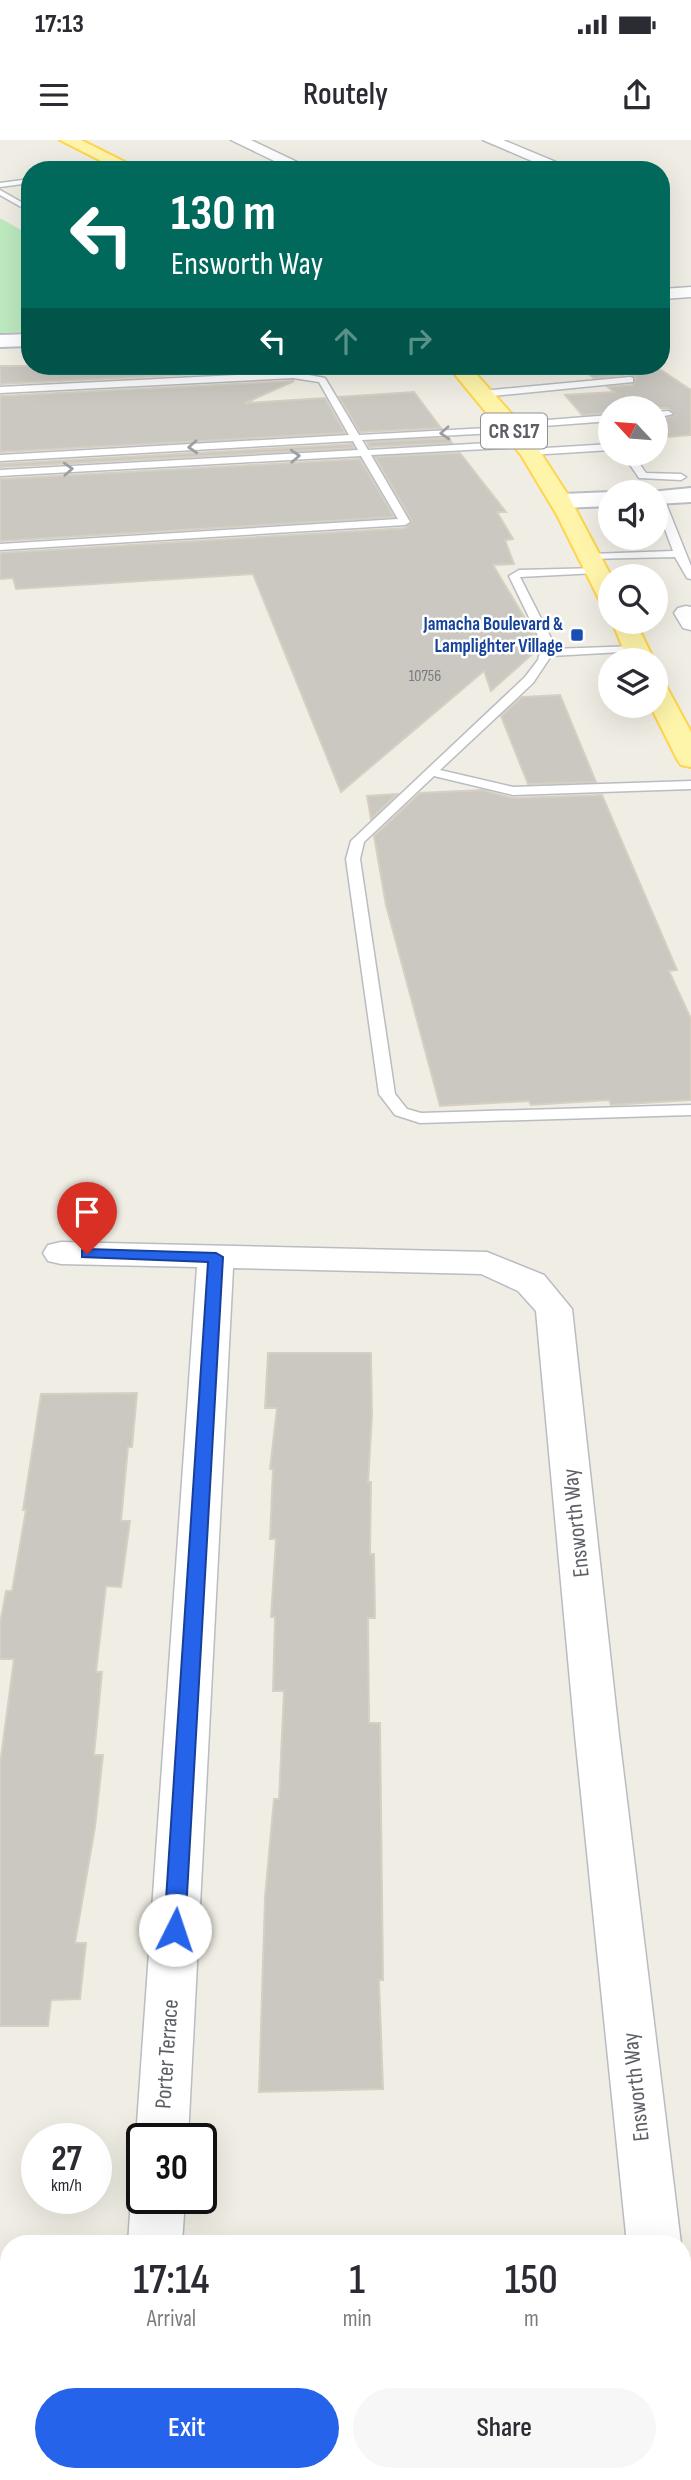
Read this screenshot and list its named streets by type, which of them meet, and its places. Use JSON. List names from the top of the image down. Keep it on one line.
{"streets":{"main road":["CR S17"],"street":["Ensworth Way","Porter Terrace"]},"crossings":[["Ensworth Way","Porter Terrace"]],"places":{"transit":["Jamacha Boulevard & Lamplighter Village"]},"house_numbers":["10756"],"north":"top left","page":{"status":"17:13","header":"Routely","turn":["130 m","Ensworth Way"],"speed":"27 km/h","limit":"30","eta":["17:14","Arrival","1","min","150","m"],"buttons":["Exit","Share"]}}
